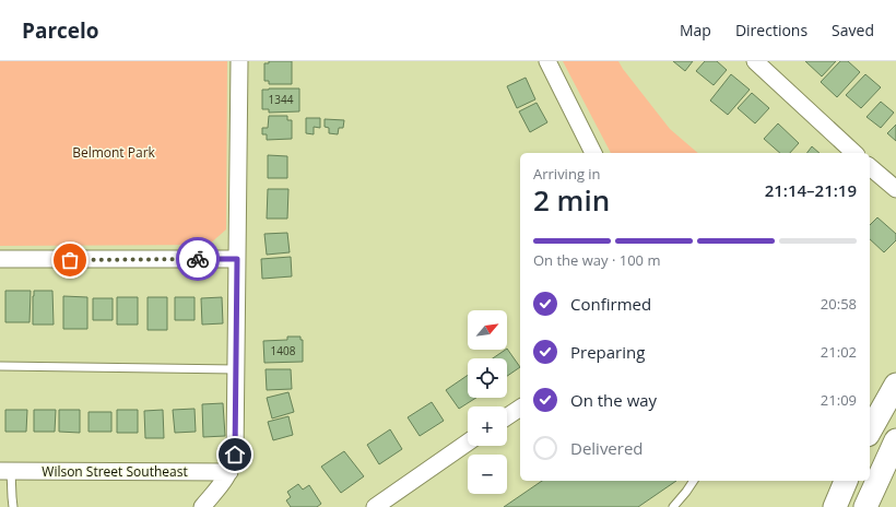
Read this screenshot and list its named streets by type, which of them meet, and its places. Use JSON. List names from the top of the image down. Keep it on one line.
{"streets":{"street":["Wilson Street Southeast"]},"parks":["Belmont Park"],"house_numbers":["1344","1408"],"north":"top right","page":{"header":"Parcelo","nav":["Map","Directions","Saved"],"heading":["2 min","Arriving in","21:14–21:19"],"bar":"On the way · 100 m","list":[["Confirmed","20:58"],["Preparing","21:02"],["On the way","21:09"],"Delivered"],"map_buttons":["+","−"]}}
